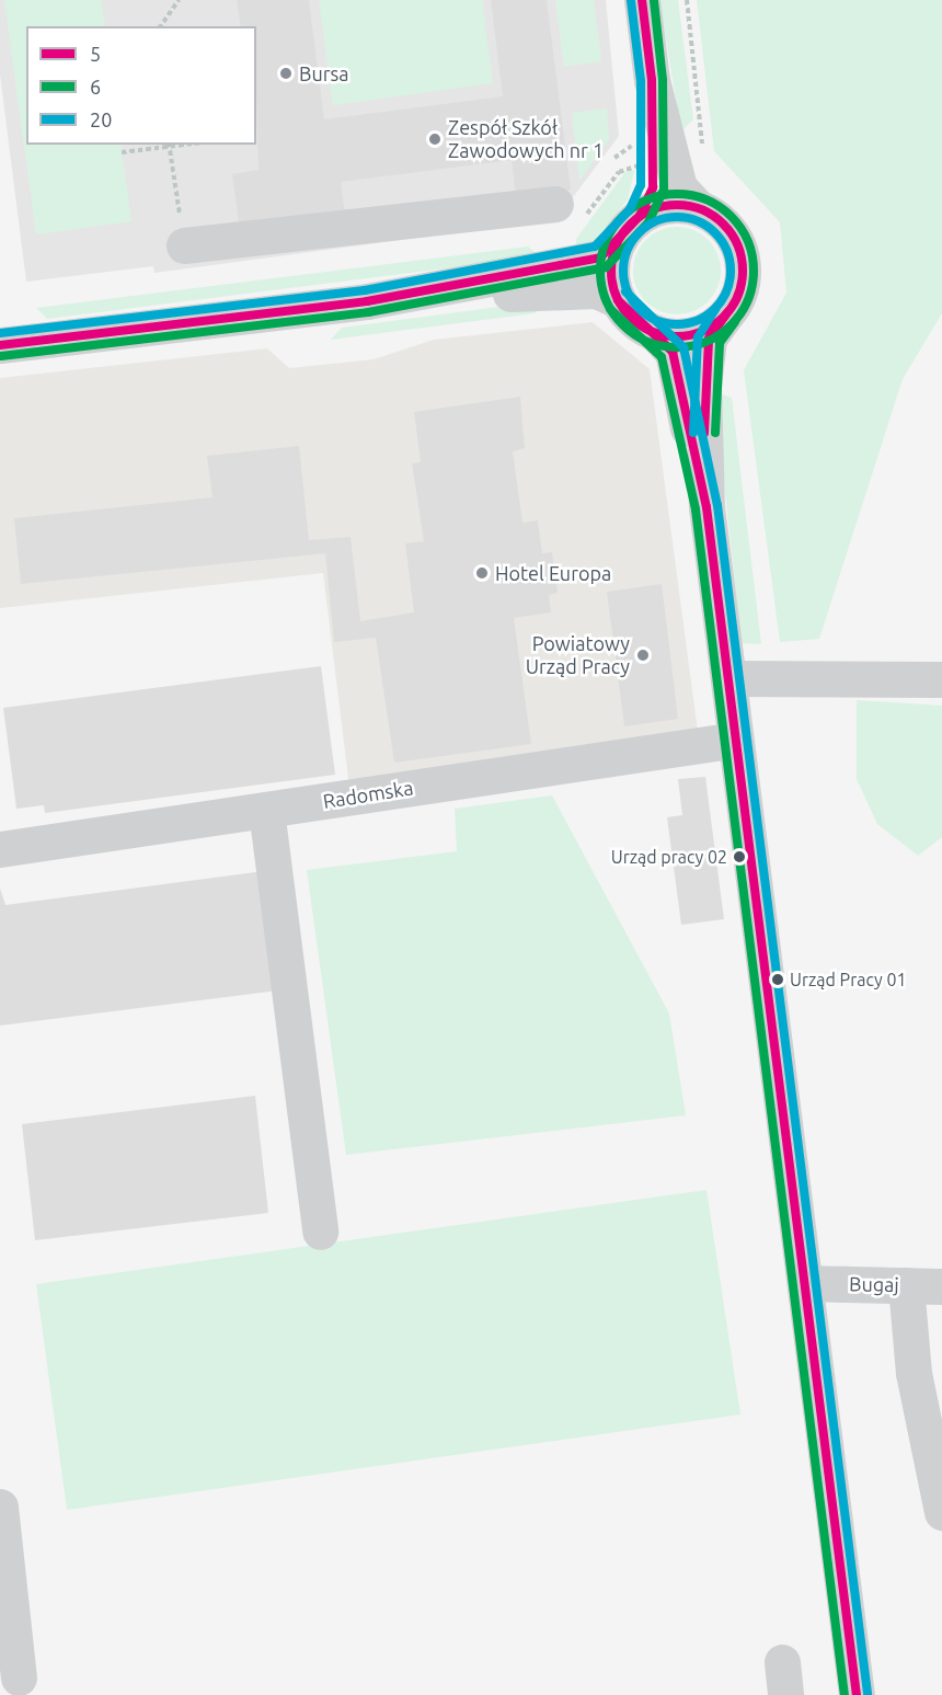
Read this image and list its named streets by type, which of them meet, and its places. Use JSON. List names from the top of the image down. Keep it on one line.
{"streets":{"street":["Radomska","Bugaj"]},"places":["Bursa","Zespół Szkół Zawodowych nr 1","Hotel Europa","Powiatowy Urząd Pracy","Urząd pracy 02","Urząd Pracy 01"],"lines":["transit line 5","transit line 6","transit line 20"],"legend":["5","6","20"]}
